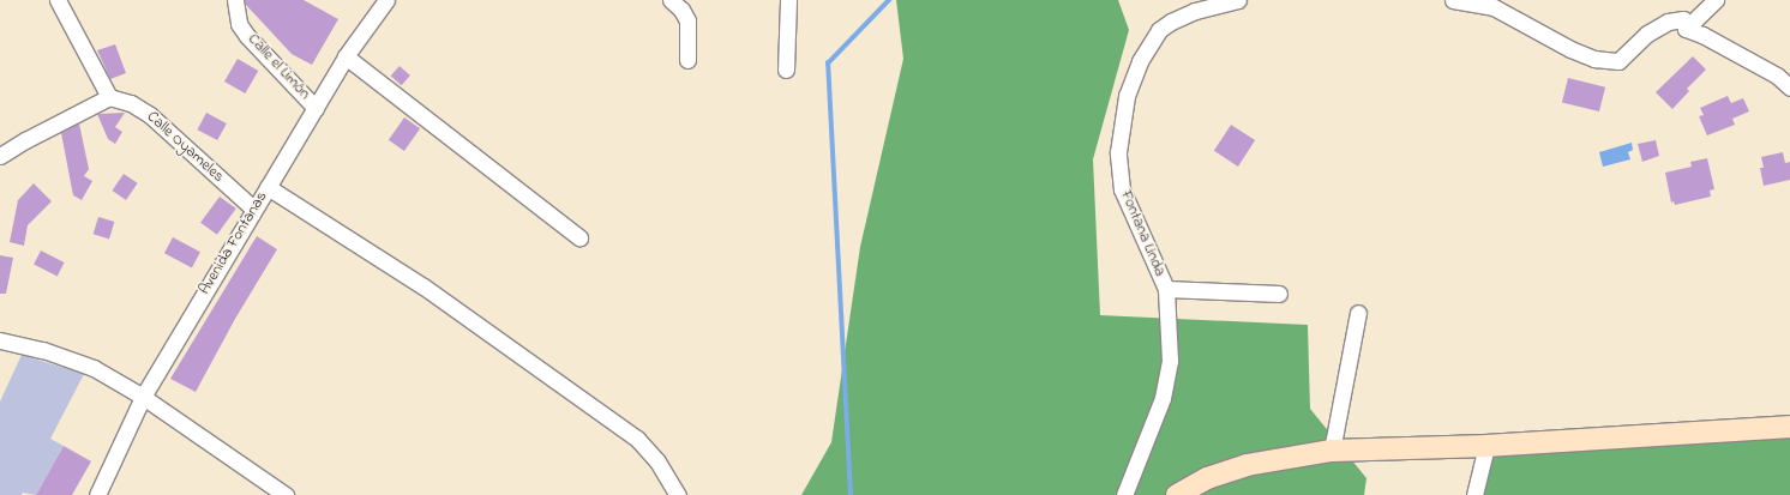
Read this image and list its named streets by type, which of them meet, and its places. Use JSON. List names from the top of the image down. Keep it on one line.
{"streets":{"street":["Calle el Limón","Calle Oyameles","Fontana Linda","Avenida Fontanas"]},"crossings":[["Calle el Limón","Avenida Fontanas"],["Calle Oyameles","Avenida Fontanas"]]}
